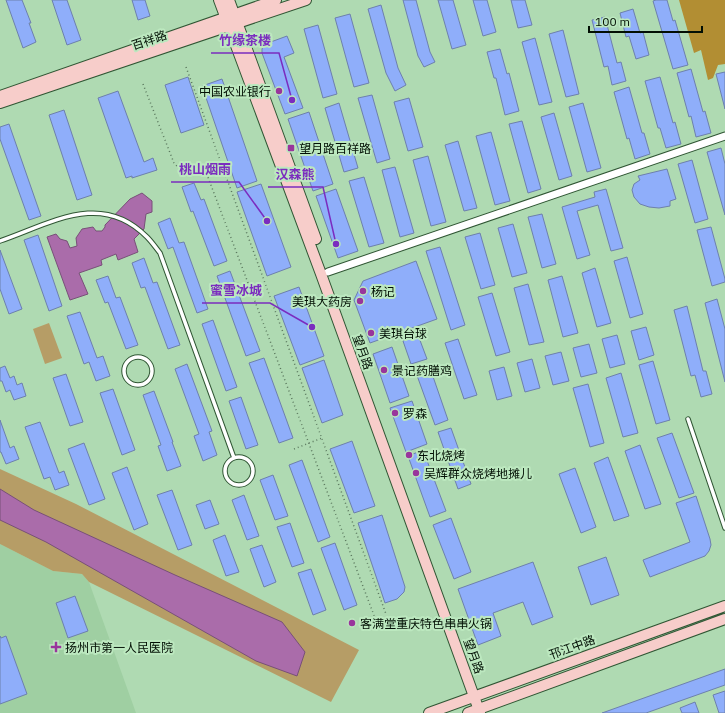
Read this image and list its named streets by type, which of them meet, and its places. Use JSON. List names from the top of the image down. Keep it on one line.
{"streets":{"street":["百祥路","望月路","邗江中路"]},"crossings":[["百祥路","望月路"],["望月路","邗江中路"]],"places":{"other":["中国农业银行","竹缘茶楼","桃山烟雨","汉森熊","杨记","美琪大药房","蜜雪冰城","美琪台球","景记药膳鸡","罗森","东北烧烤","吴辉群众烧烤地摊儿","客满堂重庆特色串串火锅"],"transit":["望月路百祥路"],"health":["扬州市第一人民医院"]},"scale_bar":"100 m"}
